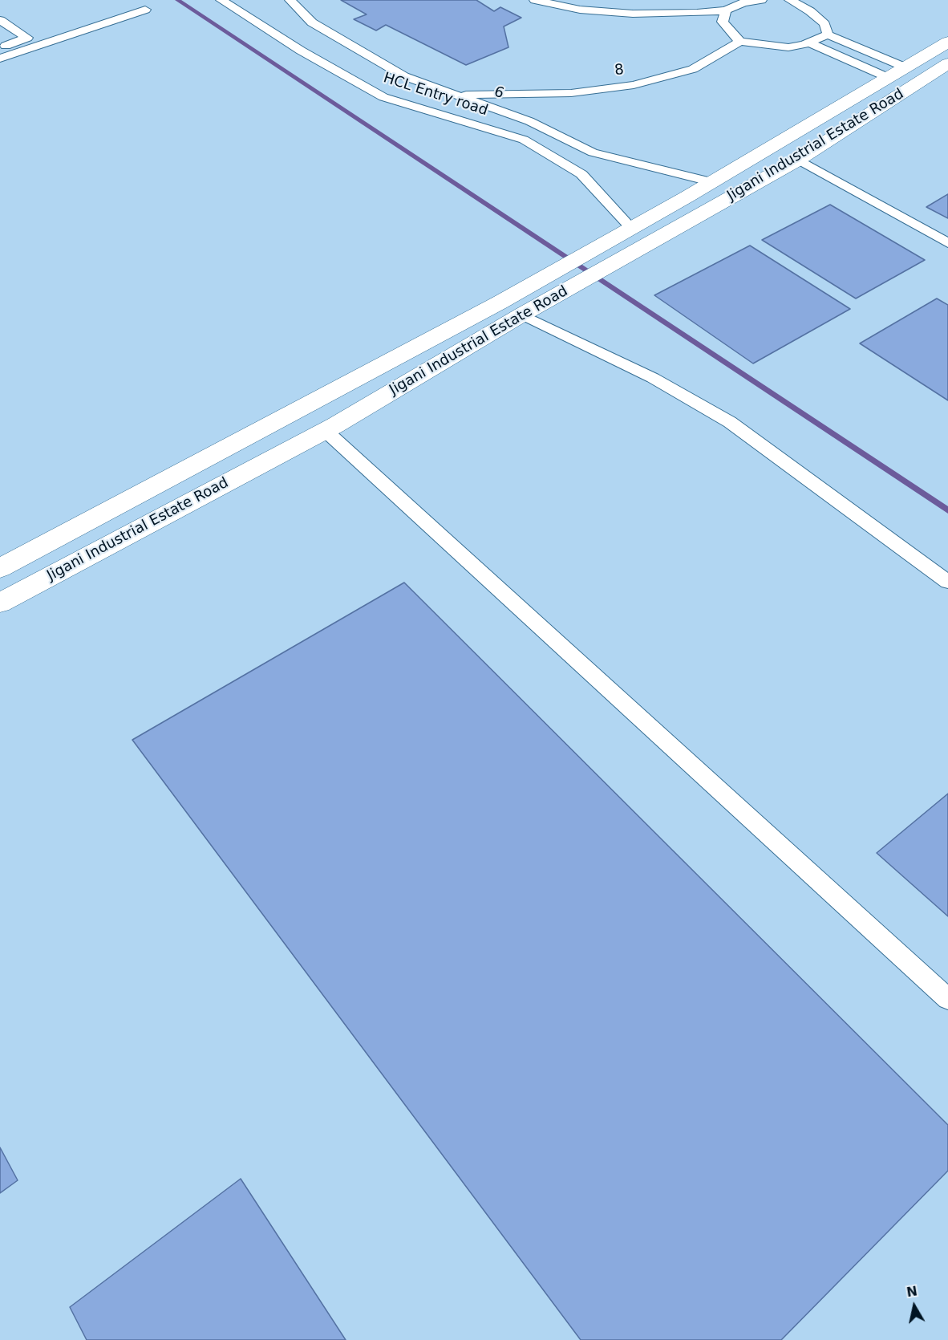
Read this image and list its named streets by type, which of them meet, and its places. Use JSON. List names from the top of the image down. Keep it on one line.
{"streets":{"main road":["Jigani Industrial Estate Road"],"lane":["8","6","HCL Entry road"]},"crossings":[["8","6"],["6","Jigani Industrial Estate Road"],["HCL Entry road","Jigani Industrial Estate Road"]],"north":"top"}
